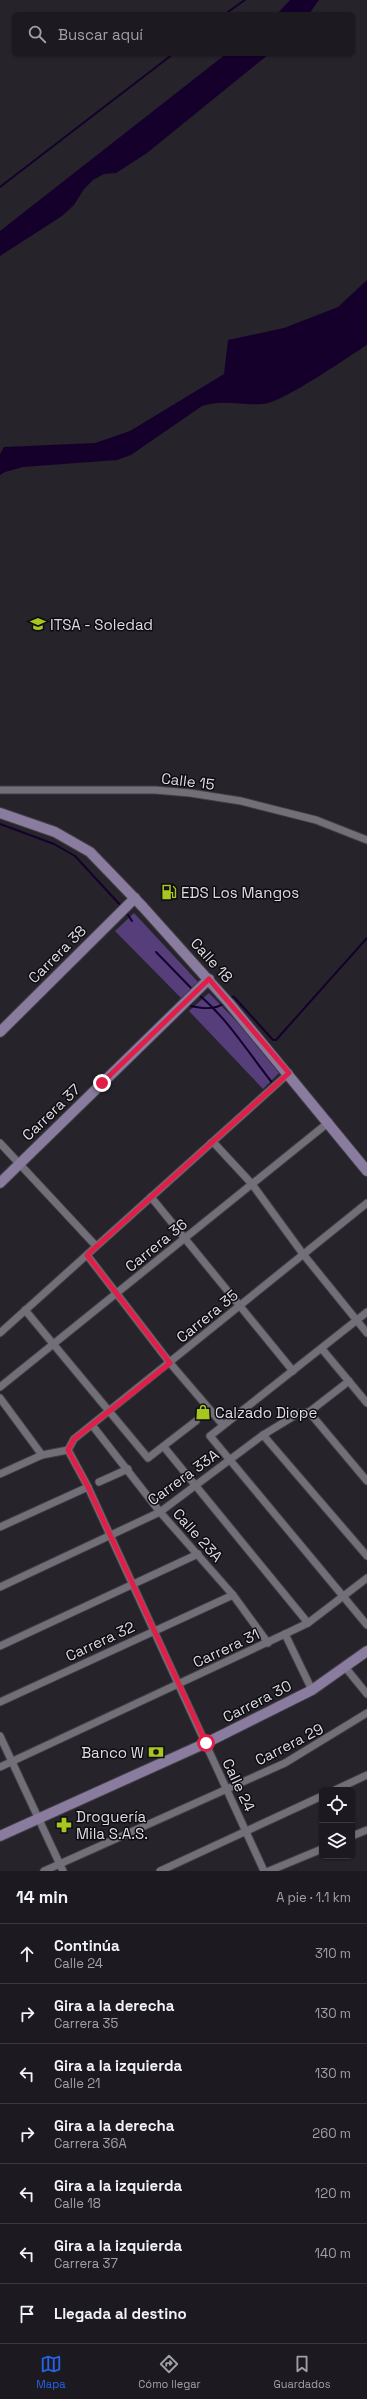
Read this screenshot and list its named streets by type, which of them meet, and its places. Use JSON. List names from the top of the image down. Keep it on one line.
{"streets":{"street":["Calle 15","Carrera 38","Calle 18","Carrera 37","Carrera 36","Carrera 35","Carrera 33A","Calle 23A","Carrera 32","Carrera 31","Carrera 30","Carrera 29","Calle 24"]},"crossings":[["Carrera 38","Calle 18"],["Calle 18","Carrera 37"],["Calle 18","Carrera 36"],["Carrera 35","Calle 23A"],["Carrera 35","Calle 24"],["Carrera 33A","Calle 23A"],["Carrera 33A","Calle 24"],["Calle 23A","Carrera 32"],["Calle 23A","Carrera 31"],["Carrera 32","Calle 24"],["Carrera 31","Calle 24"],["Carrera 30","Calle 24"],["Carrera 29","Calle 24"]],"places":{"school or university":["ITSA - Soledad"],"fuel station":["EDS Los Mangos"],"shop":["Calzado Diope"],"bank":["Banco W"],"pharmacy":["Droguería Mila S.A.S."]},"page":{"search":"Buscar aquí","heading":["14 min","A pie · 1.1 km"],"list":[["Continúa","Calle 24","310 m"],["Gira a la derecha","Carrera 35","130 m"],["Gira a la izquierda","Calle 21","130 m"],["Gira a la derecha","Carrera 36A","260 m"],["Gira a la izquierda","Calle 18","120 m"],["Gira a la izquierda","Carrera 37","140 m"],"Llegada al destino"],"nav":["Mapa","Cómo llegar","Guardados"]}}
